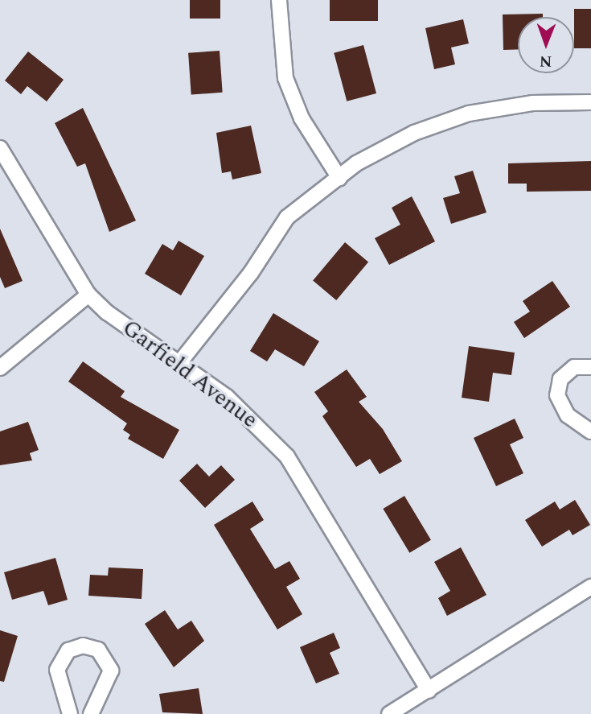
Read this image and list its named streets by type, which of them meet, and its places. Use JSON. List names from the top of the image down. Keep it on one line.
{"streets":{"street":["Garfield Avenue"]},"north":"bottom"}
